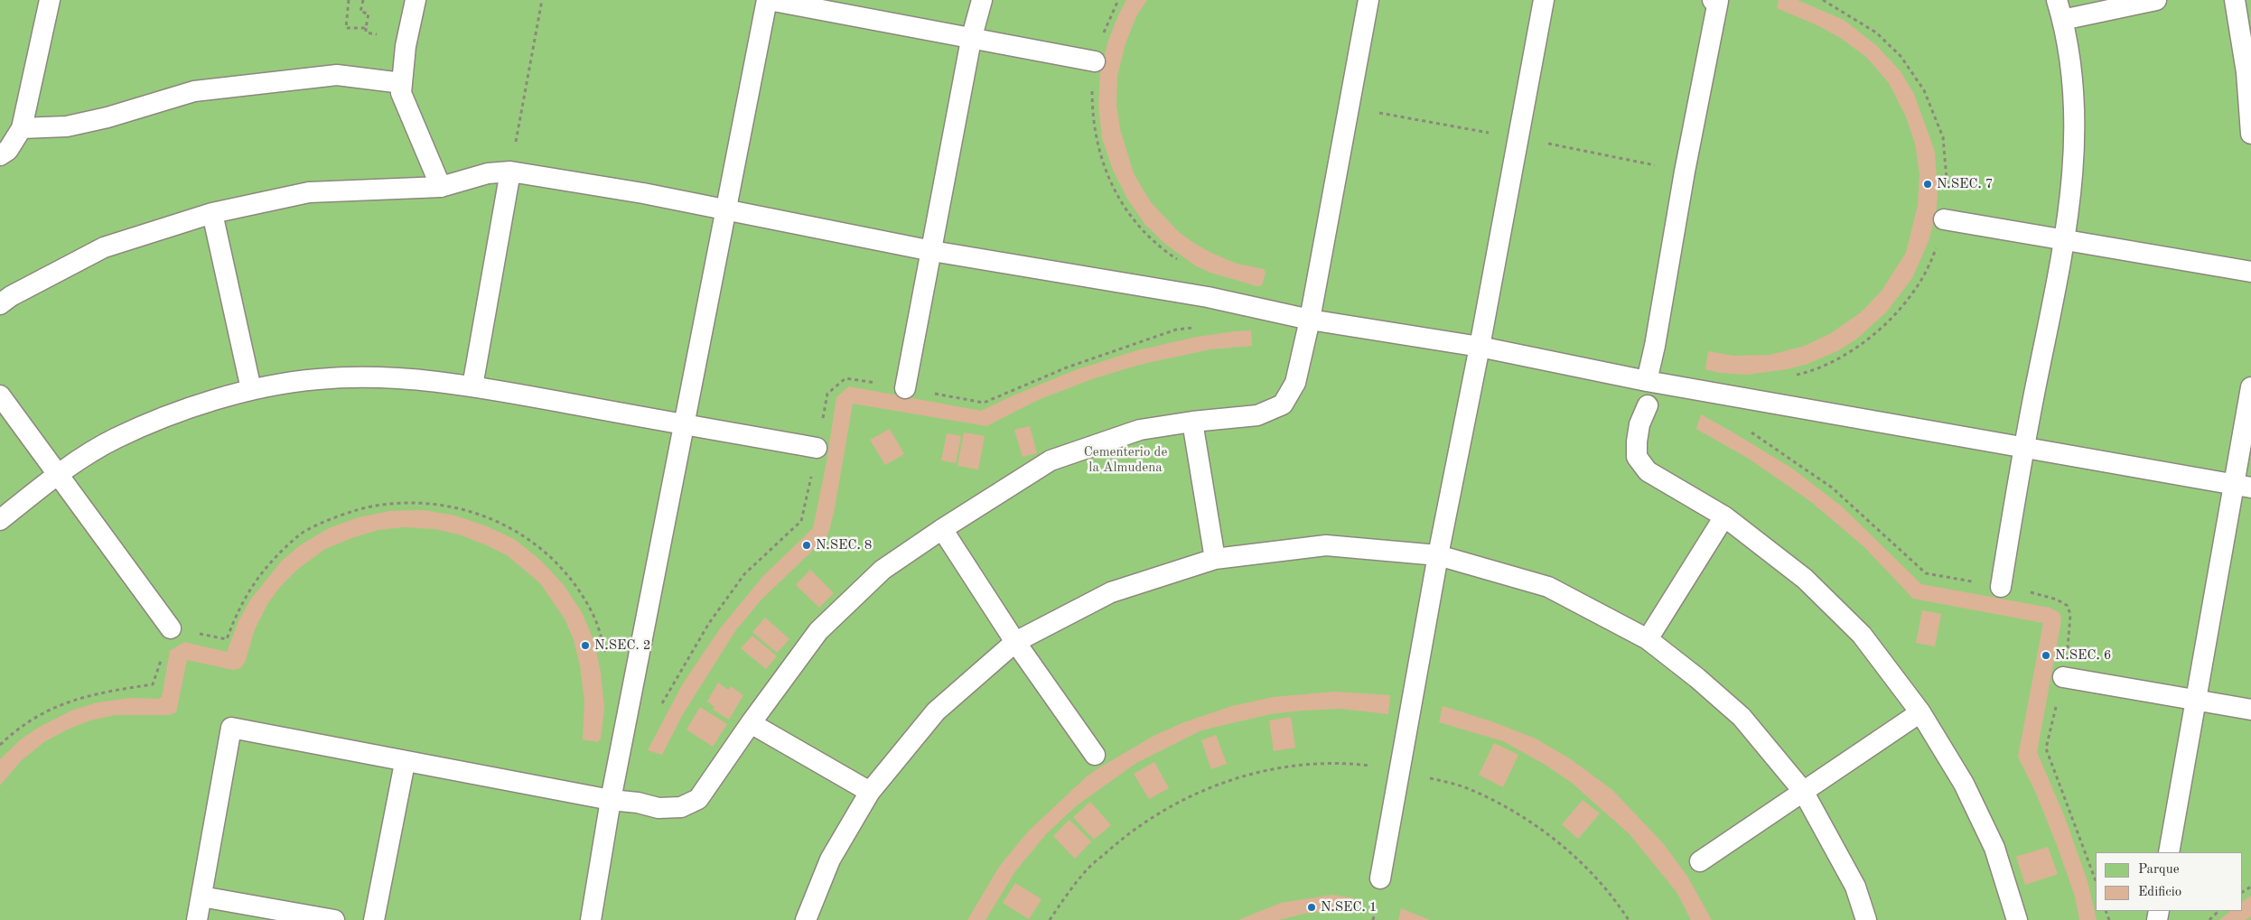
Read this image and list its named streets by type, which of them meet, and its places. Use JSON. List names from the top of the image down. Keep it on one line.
{"parks":["Cementerio de la Almudena"],"places":["N.SEC. 7","N.SEC. 8","N.SEC. 2","N.SEC. 6","N.SEC. 1"],"legend":["Parque","Edificio"]}
